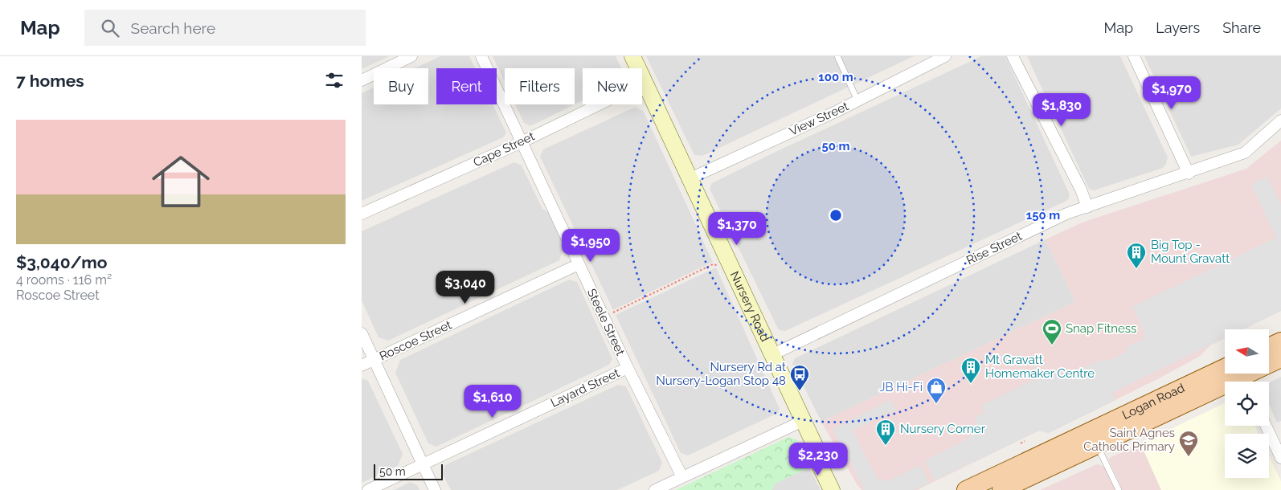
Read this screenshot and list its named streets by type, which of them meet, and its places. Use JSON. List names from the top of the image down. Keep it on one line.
{"streets":{"main road":["Nursery Road","Logan Road"],"street":["View Street","Cape Street","Rise Street","Steele Street","Roscoe Street","Layard Street"]},"crossings":[["View Street","Nursery Road"],["Cape Street","Nursery Road"],["Cape Street","Steele Street"],["Rise Street","Nursery Road"],["Steele Street","Roscoe Street"],["Steele Street","Layard Street"]],"places":{"building":["Big Top - Mount Gravatt","Mt Gravatt Homemaker Centre","Nursery Corner"],"sports":["Snap Fitness"],"bus stop":["Nursery Rd at Nursery-Logan Stop 48"],"shop":["JB Hi-Fi"],"school or university":["Saint Agnes Catholic Primary"]},"scale_bar":"50 m","north":"left","page":{"header":"Map","search":"Search here","nav":["Map","Layers","Share"],"heading":"7 homes","chip":["Buy","Rent","Filters","New"],"price":["$1,970","$1,830","$1,370","$1,950","$3,040","$1,610","$2,230"],"list":[{"name":"$3,040/mo","note":"4 rooms · 116 m² · Roscoe Street"}],"scale":"50 m"},"rings":["100 m","50 m","150 m"]}
